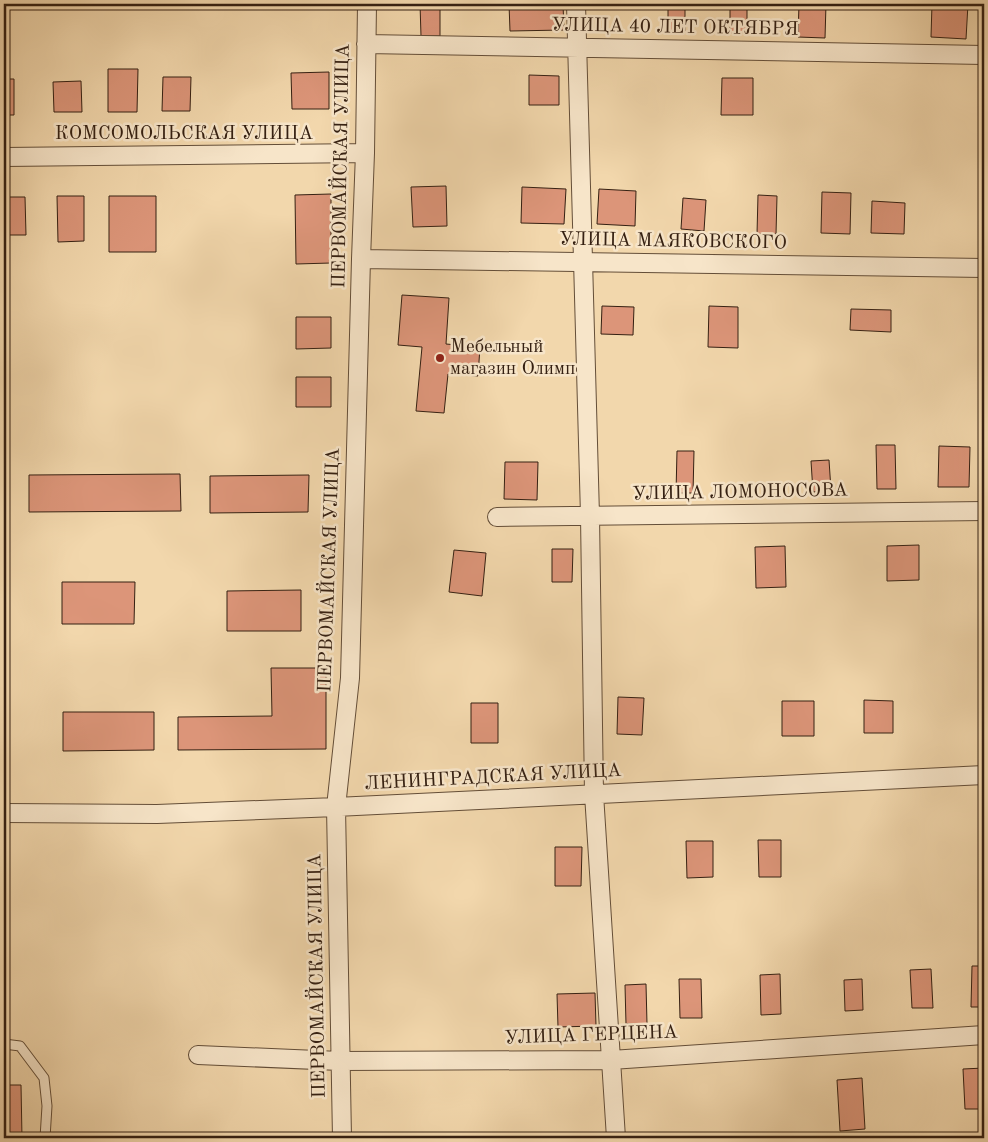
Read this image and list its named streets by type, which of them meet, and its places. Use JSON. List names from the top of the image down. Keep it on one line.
{"streets":{"street":["УЛИЦА 40 ЛЕТ ОКТЯБРЯ","КОМСОМОЛЬСКАЯ УЛИЦА","ПЕРВОМАЙСКАЯ УЛИЦА","УЛИЦА МАЯКОВСКОГО","УЛИЦА ЛОМОНОСОВА","ЛЕНИНГРАДСКАЯ УЛИЦА","УЛИЦА ГЕРЦЕНА"]},"crossings":[["УЛИЦА 40 ЛЕТ ОКТЯБРЯ","ПЕРВОМАЙСКАЯ УЛИЦА"],["КОМСОМОЛЬСКАЯ УЛИЦА","ПЕРВОМАЙСКАЯ УЛИЦА"],["ПЕРВОМАЙСКАЯ УЛИЦА","УЛИЦА МАЯКОВСКОГО"],["ПЕРВОМАЙСКАЯ УЛИЦА","ЛЕНИНГРАДСКАЯ УЛИЦА"],["ПЕРВОМАЙСКАЯ УЛИЦА","УЛИЦА ГЕРЦЕНА"]],"places":["Мебельный магазин Олимп"]}
